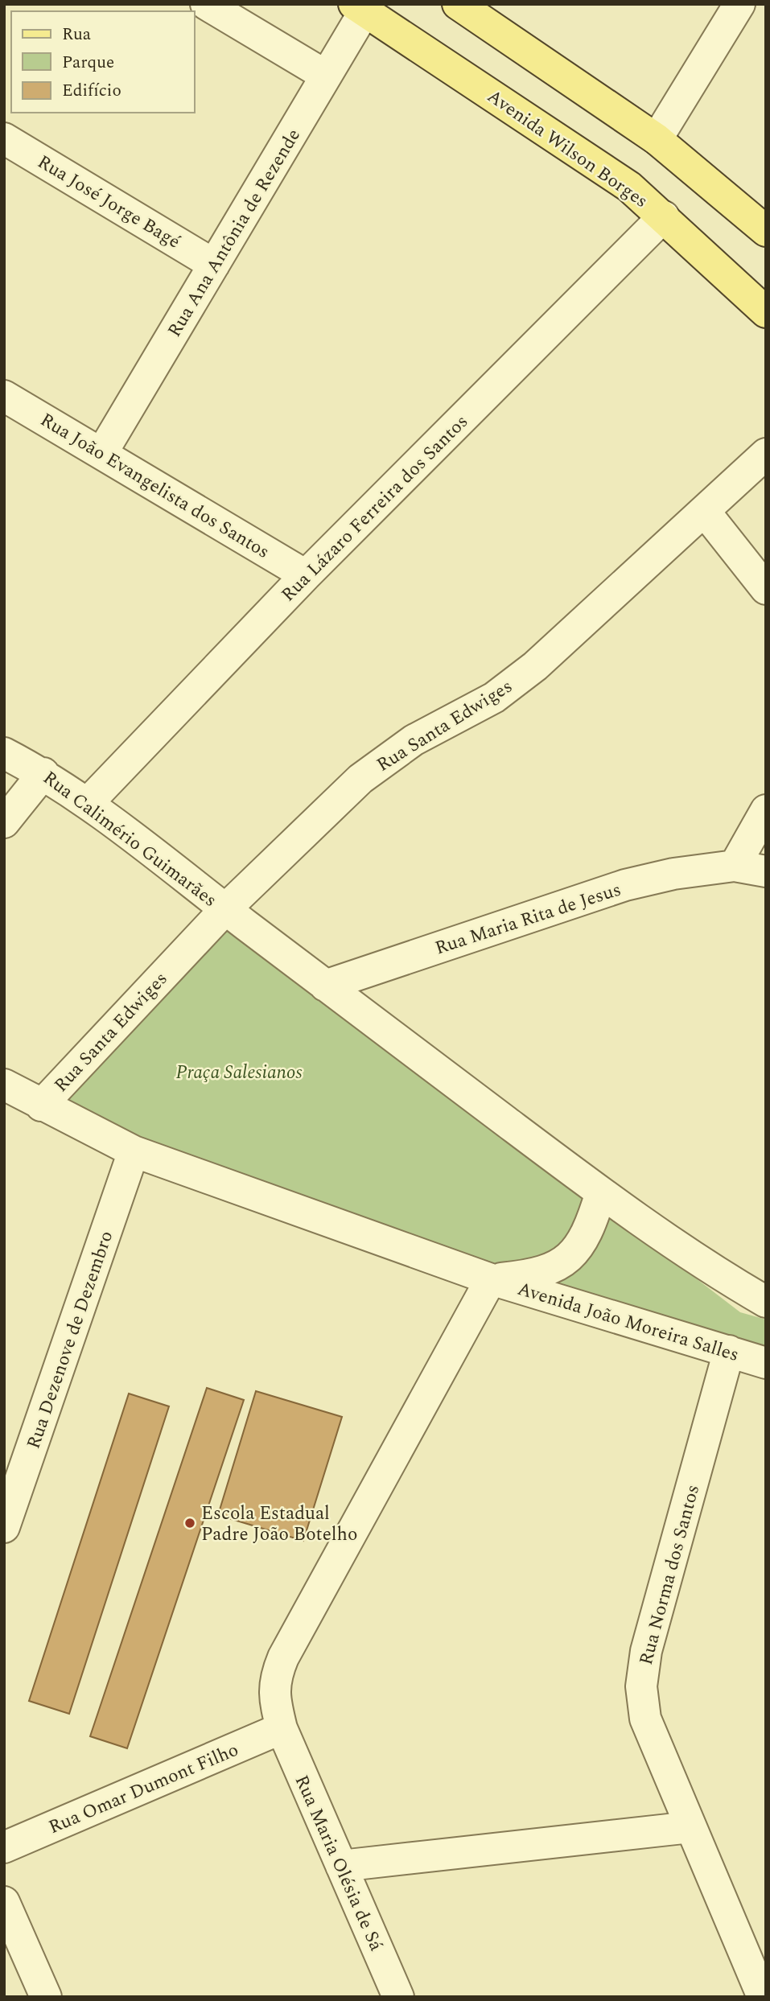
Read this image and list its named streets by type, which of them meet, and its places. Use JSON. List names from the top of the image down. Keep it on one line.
{"streets":{"main road":["Avenida Wilson Borges"],"street":["Rua José Jorge Bagé","Rua Ana Antônia de Rezende","Rua João Evangelista dos Santos","Rua Lázaro Ferreira dos Santos","Rua Santa Edwiges","Rua Calimério Guimarães","Rua Maria Rita de Jesus","Avenida João Moreira Salles","Rua Dezenove de Dezembro","Rua Norma dos Santos","Rua Omar Dumont Filho","Rua Maria Olésia de Sá"]},"crossings":[["Avenida Wilson Borges","Rua Ana Antônia de Rezende"],["Avenida Wilson Borges","Rua Lázaro Ferreira dos Santos"],["Rua José Jorge Bagé","Rua Ana Antônia de Rezende"],["Rua Ana Antônia de Rezende","Rua João Evangelista dos Santos"],["Rua João Evangelista dos Santos","Rua Lázaro Ferreira dos Santos"],["Rua Lázaro Ferreira dos Santos","Rua Calimério Guimarães"],["Rua Santa Edwiges","Rua Calimério Guimarães"],["Avenida João Moreira Salles","Rua Norma dos Santos"],["Avenida João Moreira Salles","Rua Maria Olésia de Sá"],["Rua Omar Dumont Filho","Rua Maria Olésia de Sá"]],"parks":["Praça Salesianos"],"places":["Escola Estadual Padre João Botelho"],"legend":["Rua","Parque","Edifício"]}
